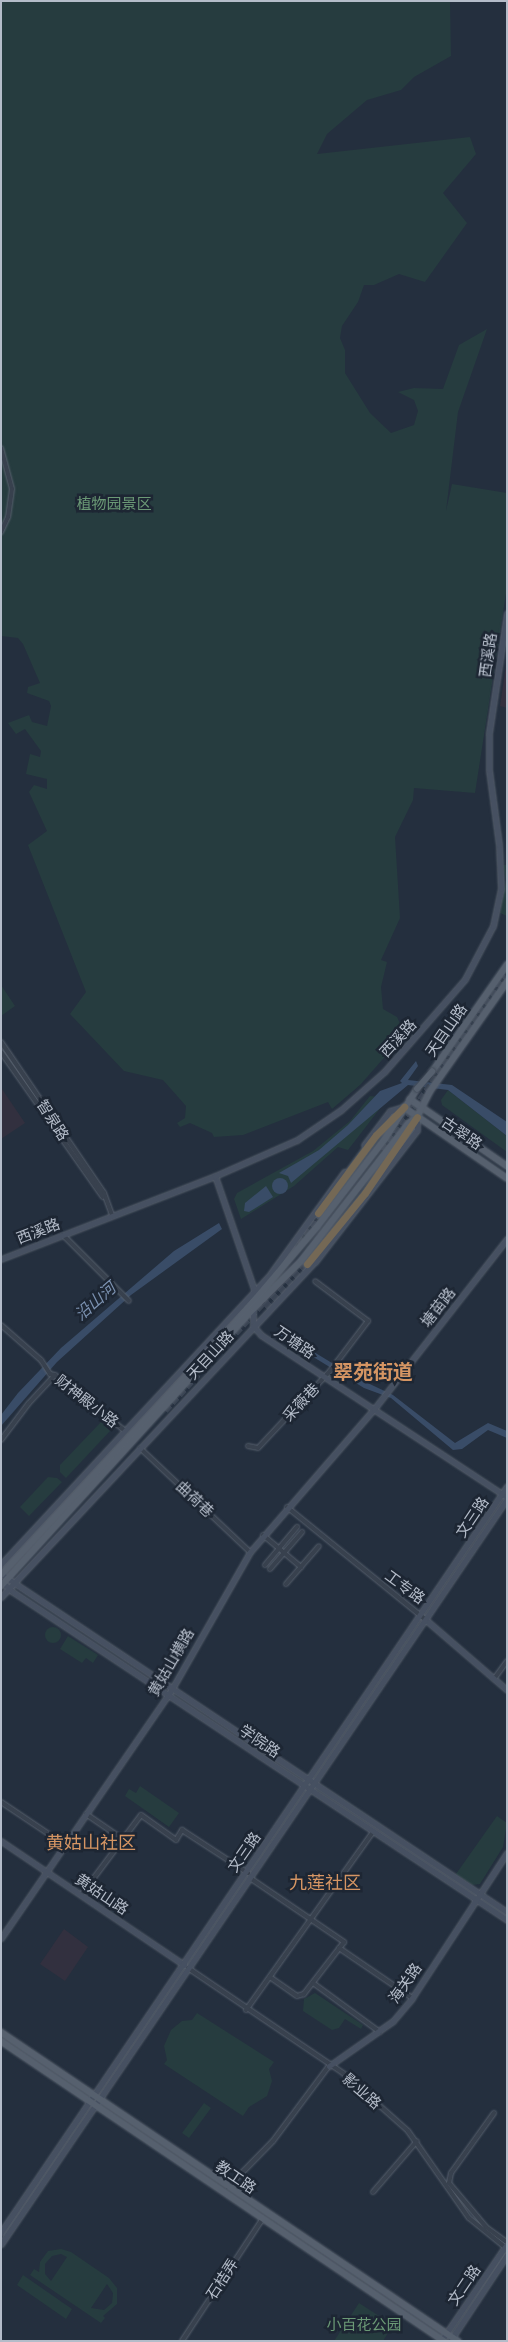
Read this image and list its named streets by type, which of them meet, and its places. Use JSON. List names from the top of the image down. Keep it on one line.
{"streets":{"main road":["西溪路","天目山路","古翠路","塘苗路","万塘路","文三路","工专路","黄姑山横路","学院路","黄姑山路","海关路","教工路","文二路"],"street":["智泉路","财神殿小路","采薇巷","曲荷巷","影业路","石桔弄"]},"crossings":[["西溪路","智泉路"],["西溪路","万塘路"],["天目山路","古翠路"],["天目山路","万塘路"],["天目山路","财神殿小路"],["天目山路","曲荷巷"],["天目山路","学院路"],["塘苗路","万塘路"],["塘苗路","黄姑山横路"],["万塘路","采薇巷"],["万塘路","文三路"],["万塘路","黄姑山横路"],["曲荷巷","黄姑山横路"],["文三路","工专路"],["文三路","学院路"],["文三路","黄姑山路"],["文三路","影业路"],["文三路","教工路"],["工专路","黄姑山横路"],["黄姑山横路","学院路"],["黄姑山横路","黄姑山路"],["学院路","海关路"],["黄姑山路","影业路"],["海关路","影业路"],["影业路","文二路"],["教工路","石桔弄"],["教工路","文二路"]],"districts":["翠苑街道","黄姑山社区","九莲社区"],"water":["沿山河"],"parks":["植物园景区","小百花公园"]}
